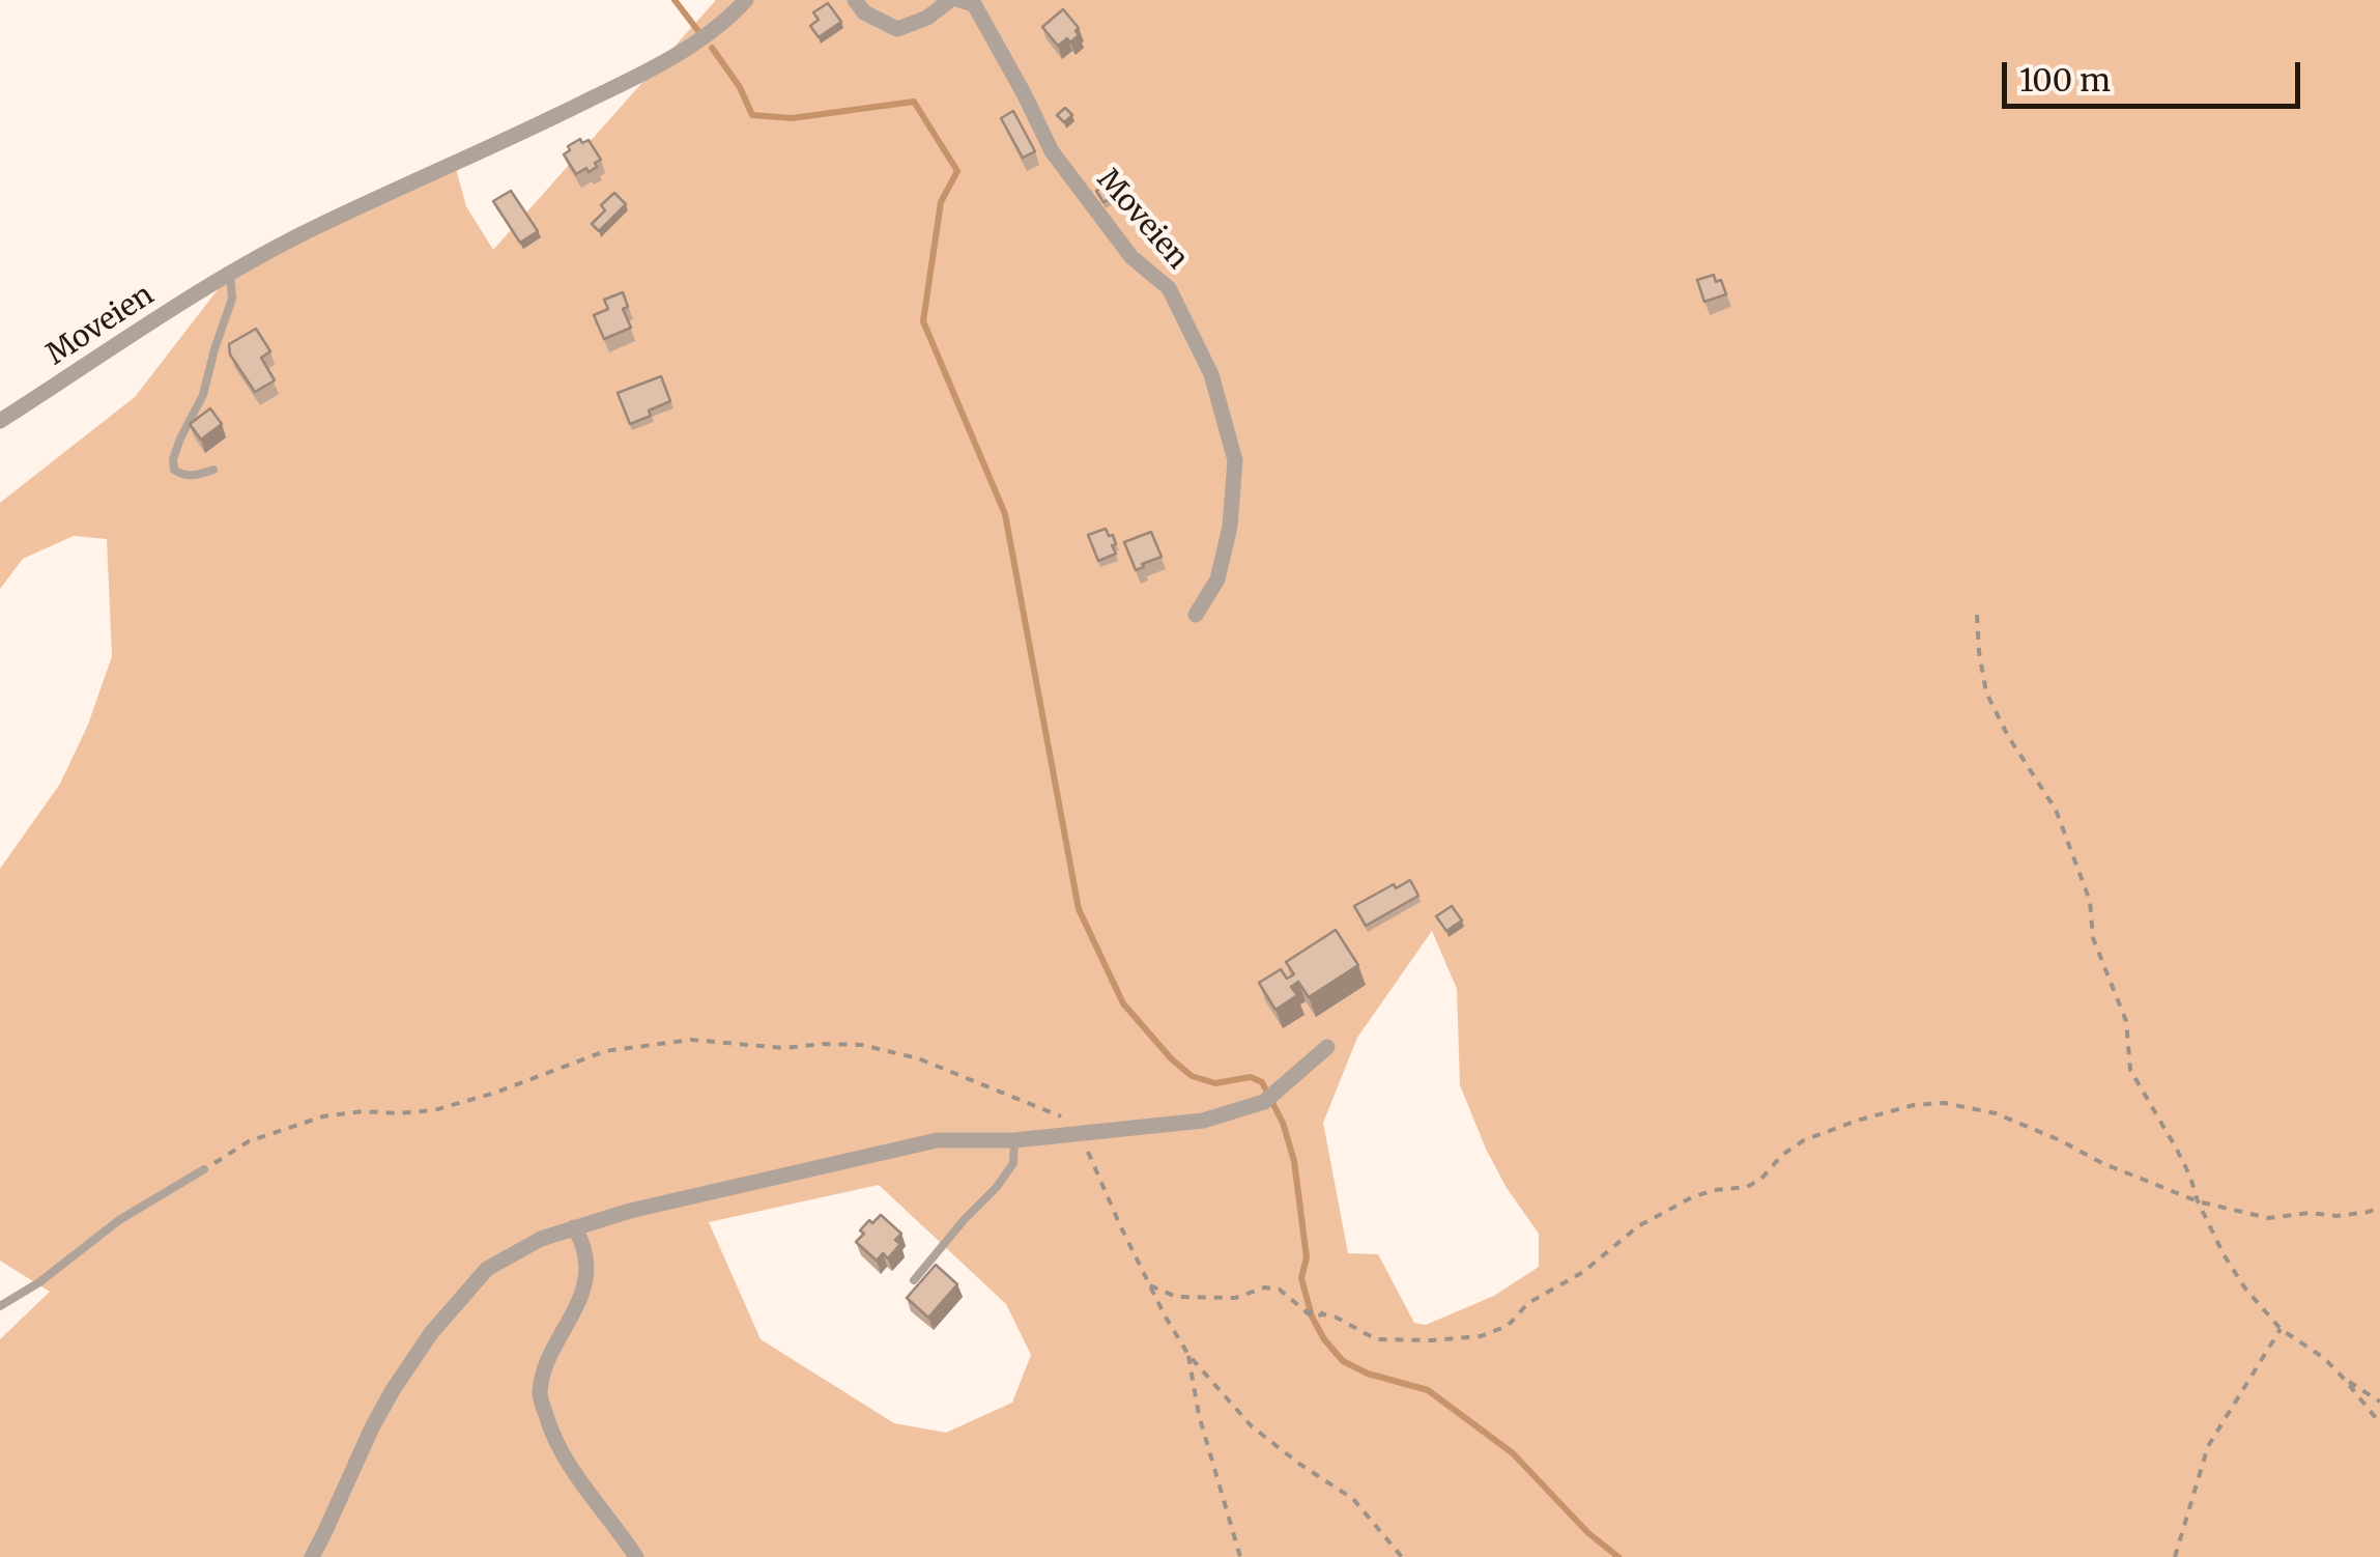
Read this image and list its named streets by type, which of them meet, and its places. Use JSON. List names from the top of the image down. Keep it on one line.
{"streets":{"street":["Moveien"]},"scale_bar":"100 m"}
